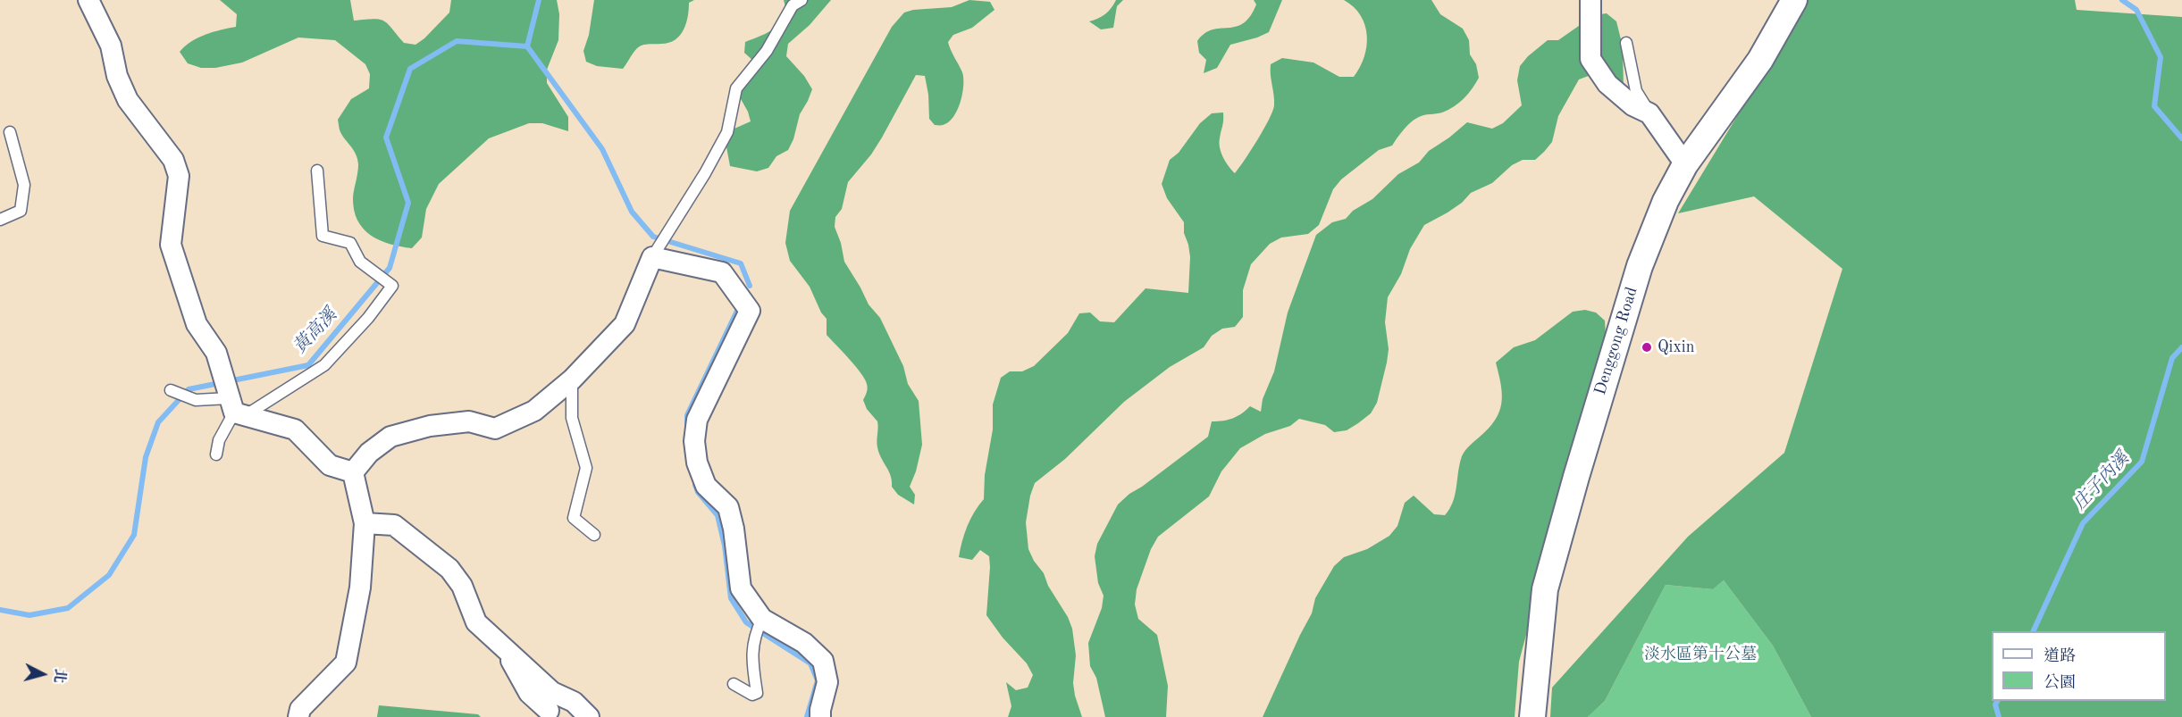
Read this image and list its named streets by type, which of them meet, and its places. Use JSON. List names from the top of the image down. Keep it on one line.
{"streets":{"street":["Denggong Road"]},"water":["黃高溪","庄子內溪"],"parks":["淡水區第十公墓"],"places":["Qixin"],"legend":["道路","公園"],"north":"right"}
